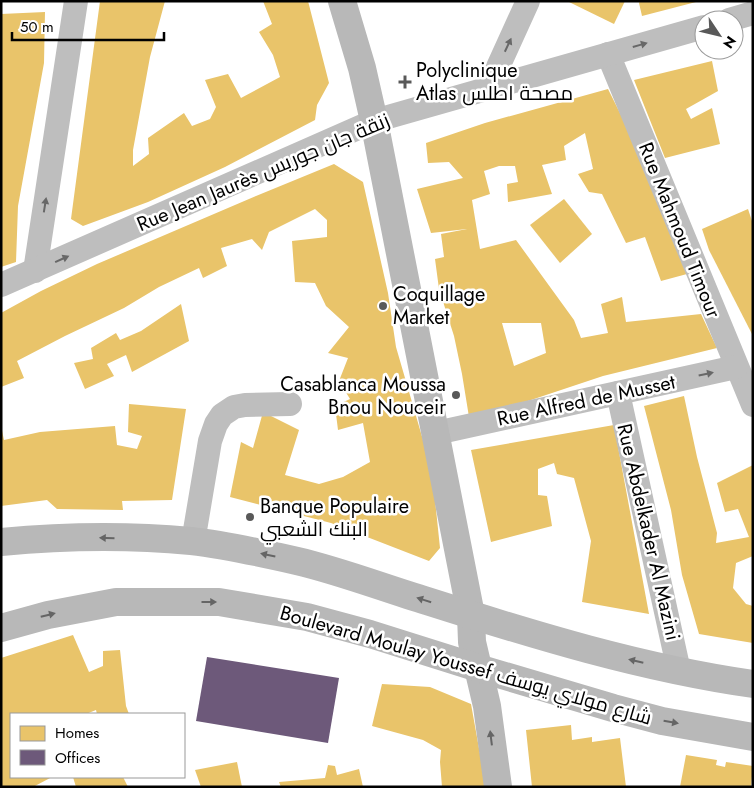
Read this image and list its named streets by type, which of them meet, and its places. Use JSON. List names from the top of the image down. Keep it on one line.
{"streets":{"main road":["Boulevard Moulay Youssef شارع مولاي يوسف"],"street":["Rue Jean Jaurès زنقة جان جوريس","Rue Mahmoud Timour","Rue Alfred de Musset","Rue Abdelkader Al Mazini"]},"crossings":[["Rue Jean Jaurès زنقة جان جوريس","Rue Mahmoud Timour"],["Rue Mahmoud Timour","Rue Alfred de Musset"],["Rue Alfred de Musset","Rue Abdelkader Al Mazini"]],"one_way":["Rue Jean Jaurès زنقة جان جوريس","Rue Alfred de Musset"],"places":{"health":["Polyclinique Atlas مصحة اطلس"],"other":["Coquillage Market","Casablanca Moussa Bnou Nouceir","Banque Populaire البنك الشعبي"]},"legend":["Homes","Offices"],"scale_bar":"50 m","north":"bottom right"}
